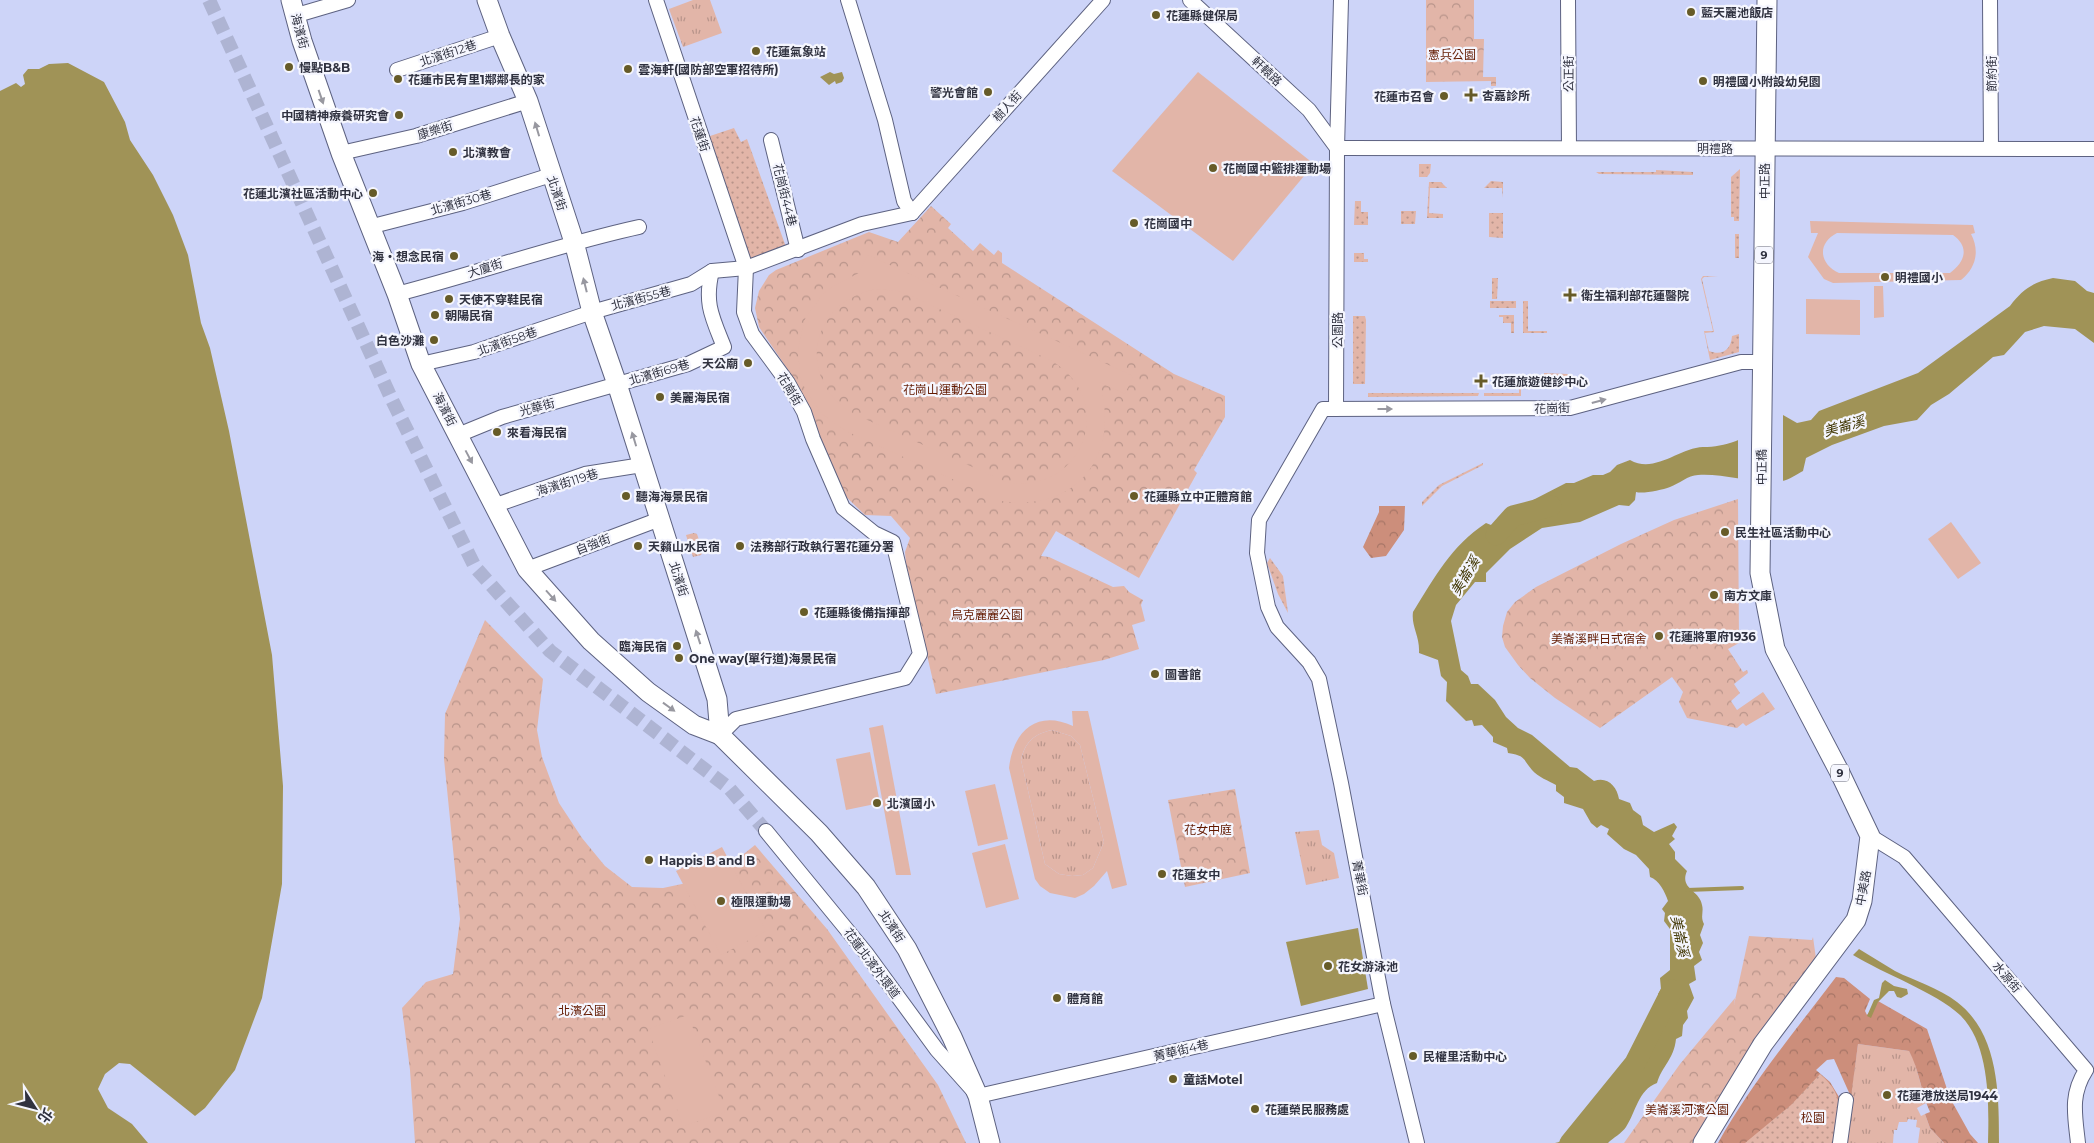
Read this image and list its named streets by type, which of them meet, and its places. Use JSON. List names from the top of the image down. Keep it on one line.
{"streets":{"main road":["海濱街","中正路","北濱街","9","中正橋","中美路"],"street":["北濱街12巷","軒轅路","公正街","節約街","樹人街","康樂街","花蓮街","明禮路","花崗街44巷","北濱街30巷","大廈街","北濱街55巷","公園路","北濱街58巷","北濱街69巷","花崗街","光華街","海濱街119巷","自強街","菁華街","花蓮北濱外環道","水源街","菁華街4巷"]},"crossings":[["海濱街","康樂街"],["海濱街","北濱街"],["海濱街","北濱街30巷"],["海濱街","大廈街"],["海濱街","北濱街58巷"],["海濱街","花崗街"],["海濱街","光華街"],["海濱街","海濱街119巷"],["海濱街","自強街"],["北濱街12巷","北濱街"],["軒轅路","明禮路"],["軒轅路","公園路"],["公正街","明禮路"],["節約街","明禮路"],["康樂街","北濱街"],["花蓮街","花崗街"],["明禮路","中正路"],["明禮路","公園路"],["中正路","花崗街"],["中正路","中正橋"],["北濱街","北濱街30巷"],["北濱街","大廈街"],["北濱街","北濱街55巷"],["北濱街","北濱街58巷"],["北濱街","北濱街69巷"],["北濱街","花崗街"],["北濱街","光華街"],["北濱街","海濱街119巷"],["北濱街","自強街"],["北濱街","花蓮北濱外環道"],["北濱街","菁華街4巷"],["北濱街55巷","北濱街58巷"],["北濱街55巷","北濱街69巷"],["公園路","花崗街"],["公園路","菁華街"],["北濱街69巷","光華街"],["花崗街","中正橋"],["花崗街","菁華街"],["中正橋","中美路"],["中正橋","水源街"],["菁華街","菁華街4巷"],["中美路","水源街"],["花蓮北濱外環道","菁華街4巷"]],"one_way":["海濱街","北濱街","花崗街"],"water":["美崙溪"],"parks":["憲兵公園","花崗山運動公園","烏克麗麗公園","美崙溪畔日式宿舍","花女中庭","北濱公園","美崙溪河濱公園","松園"],"places":{"other":["藍天麗池飯店","花蓮縣健保局","花蓮氣象站","慢點B&B","雲海軒(國防部空軍招待所)","花蓮市民有里1鄰鄰長的家","明禮國小附設幼兒園","警光會館","花蓮市召會","中國精神療養研究會","北濱教會","花崗國中籃排運動場","花蓮北濱社區活動中心","花崗國中","海‧想念民宿","明禮國小","天使不穿鞋民宿","朝陽民宿","白色沙灘","天公廟","美麗海民宿","來看海民宿","聽海海景民宿","花蓮縣立中正體育館","民生社區活動中心","天籟山水民宿","法務部行政執行署花蓮分署","南方文庫","花蓮縣後備指揮部","花蓮將軍府1936","臨海民宿","One way(單行道)海景民宿","圖書館","北濱國小","Happis B and B","花蓮女中","極限運動場","花女游泳池","體育館","民權里活動中心","童話Motel","花蓮港放送局1944","花蓮榮民服務處"],"health":["杏嘉診所","衛生福利部花蓮醫院","花蓮旅遊健診中心"]},"north":"bottom right"}
